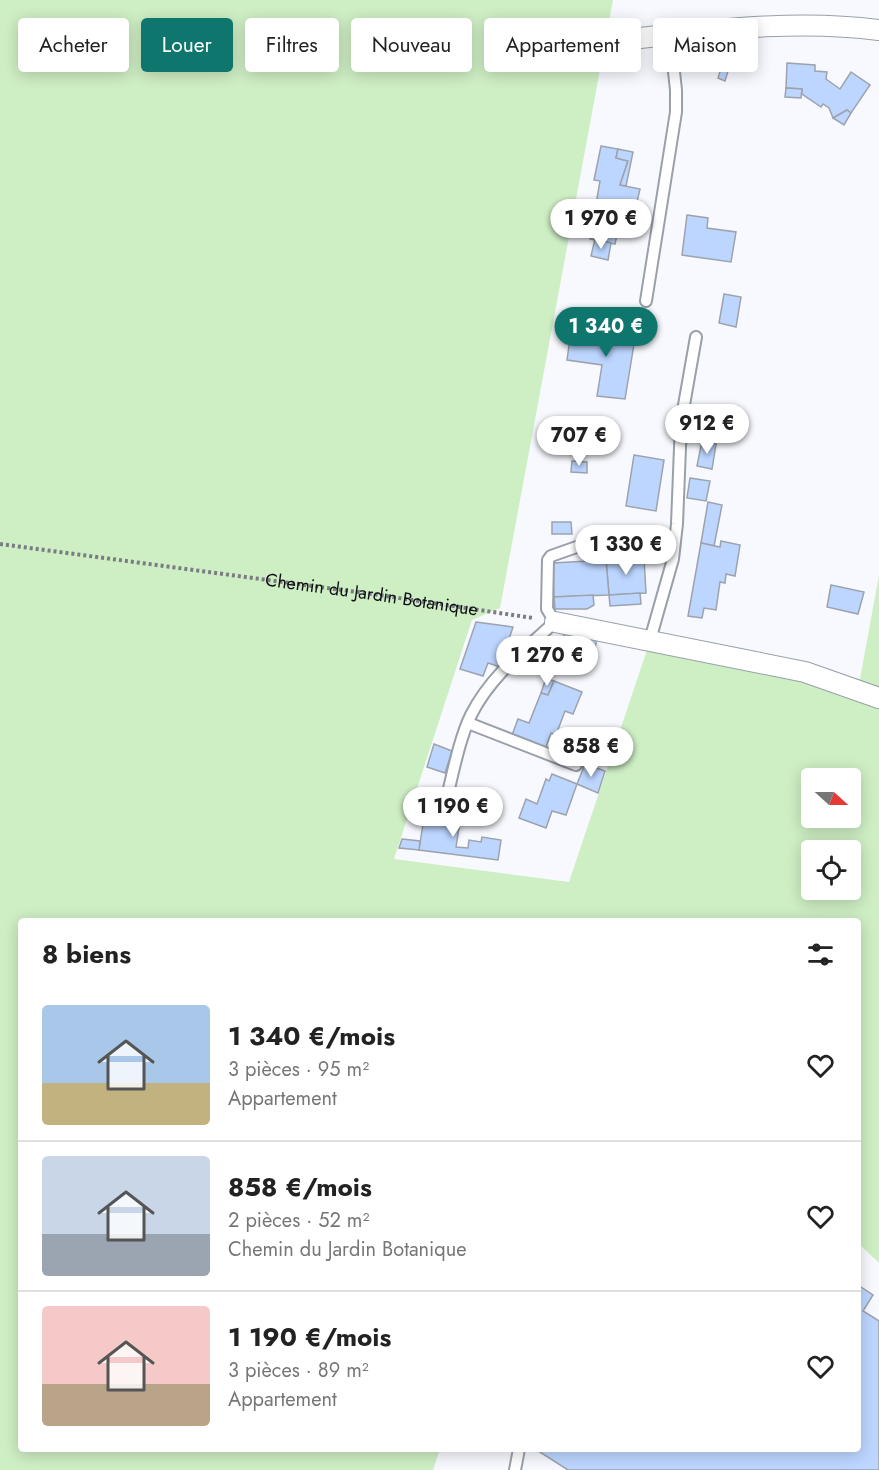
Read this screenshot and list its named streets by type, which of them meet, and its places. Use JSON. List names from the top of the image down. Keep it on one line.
{"streets":{"path":["Chemin du Jardin Botanique"]},"north":"right","page":{"chip":["Acheter","Louer","Filtres","Nouveau","Appartement","Maison"],"price":["1 970 €","1 340 €","912 €","707 €","1 330 €","1 270 €","858 €","1 190 €"],"heading":"8 biens","list":[{"name":"1 340 €/mois","note":"3 pièces · 95 m² · Appartement"},{"name":"858 €/mois","note":"2 pièces · 52 m² · Chemin du Jardin Botanique"},{"name":"1 190 €/mois","note":"3 pièces · 89 m² · Appartement"}]}}
